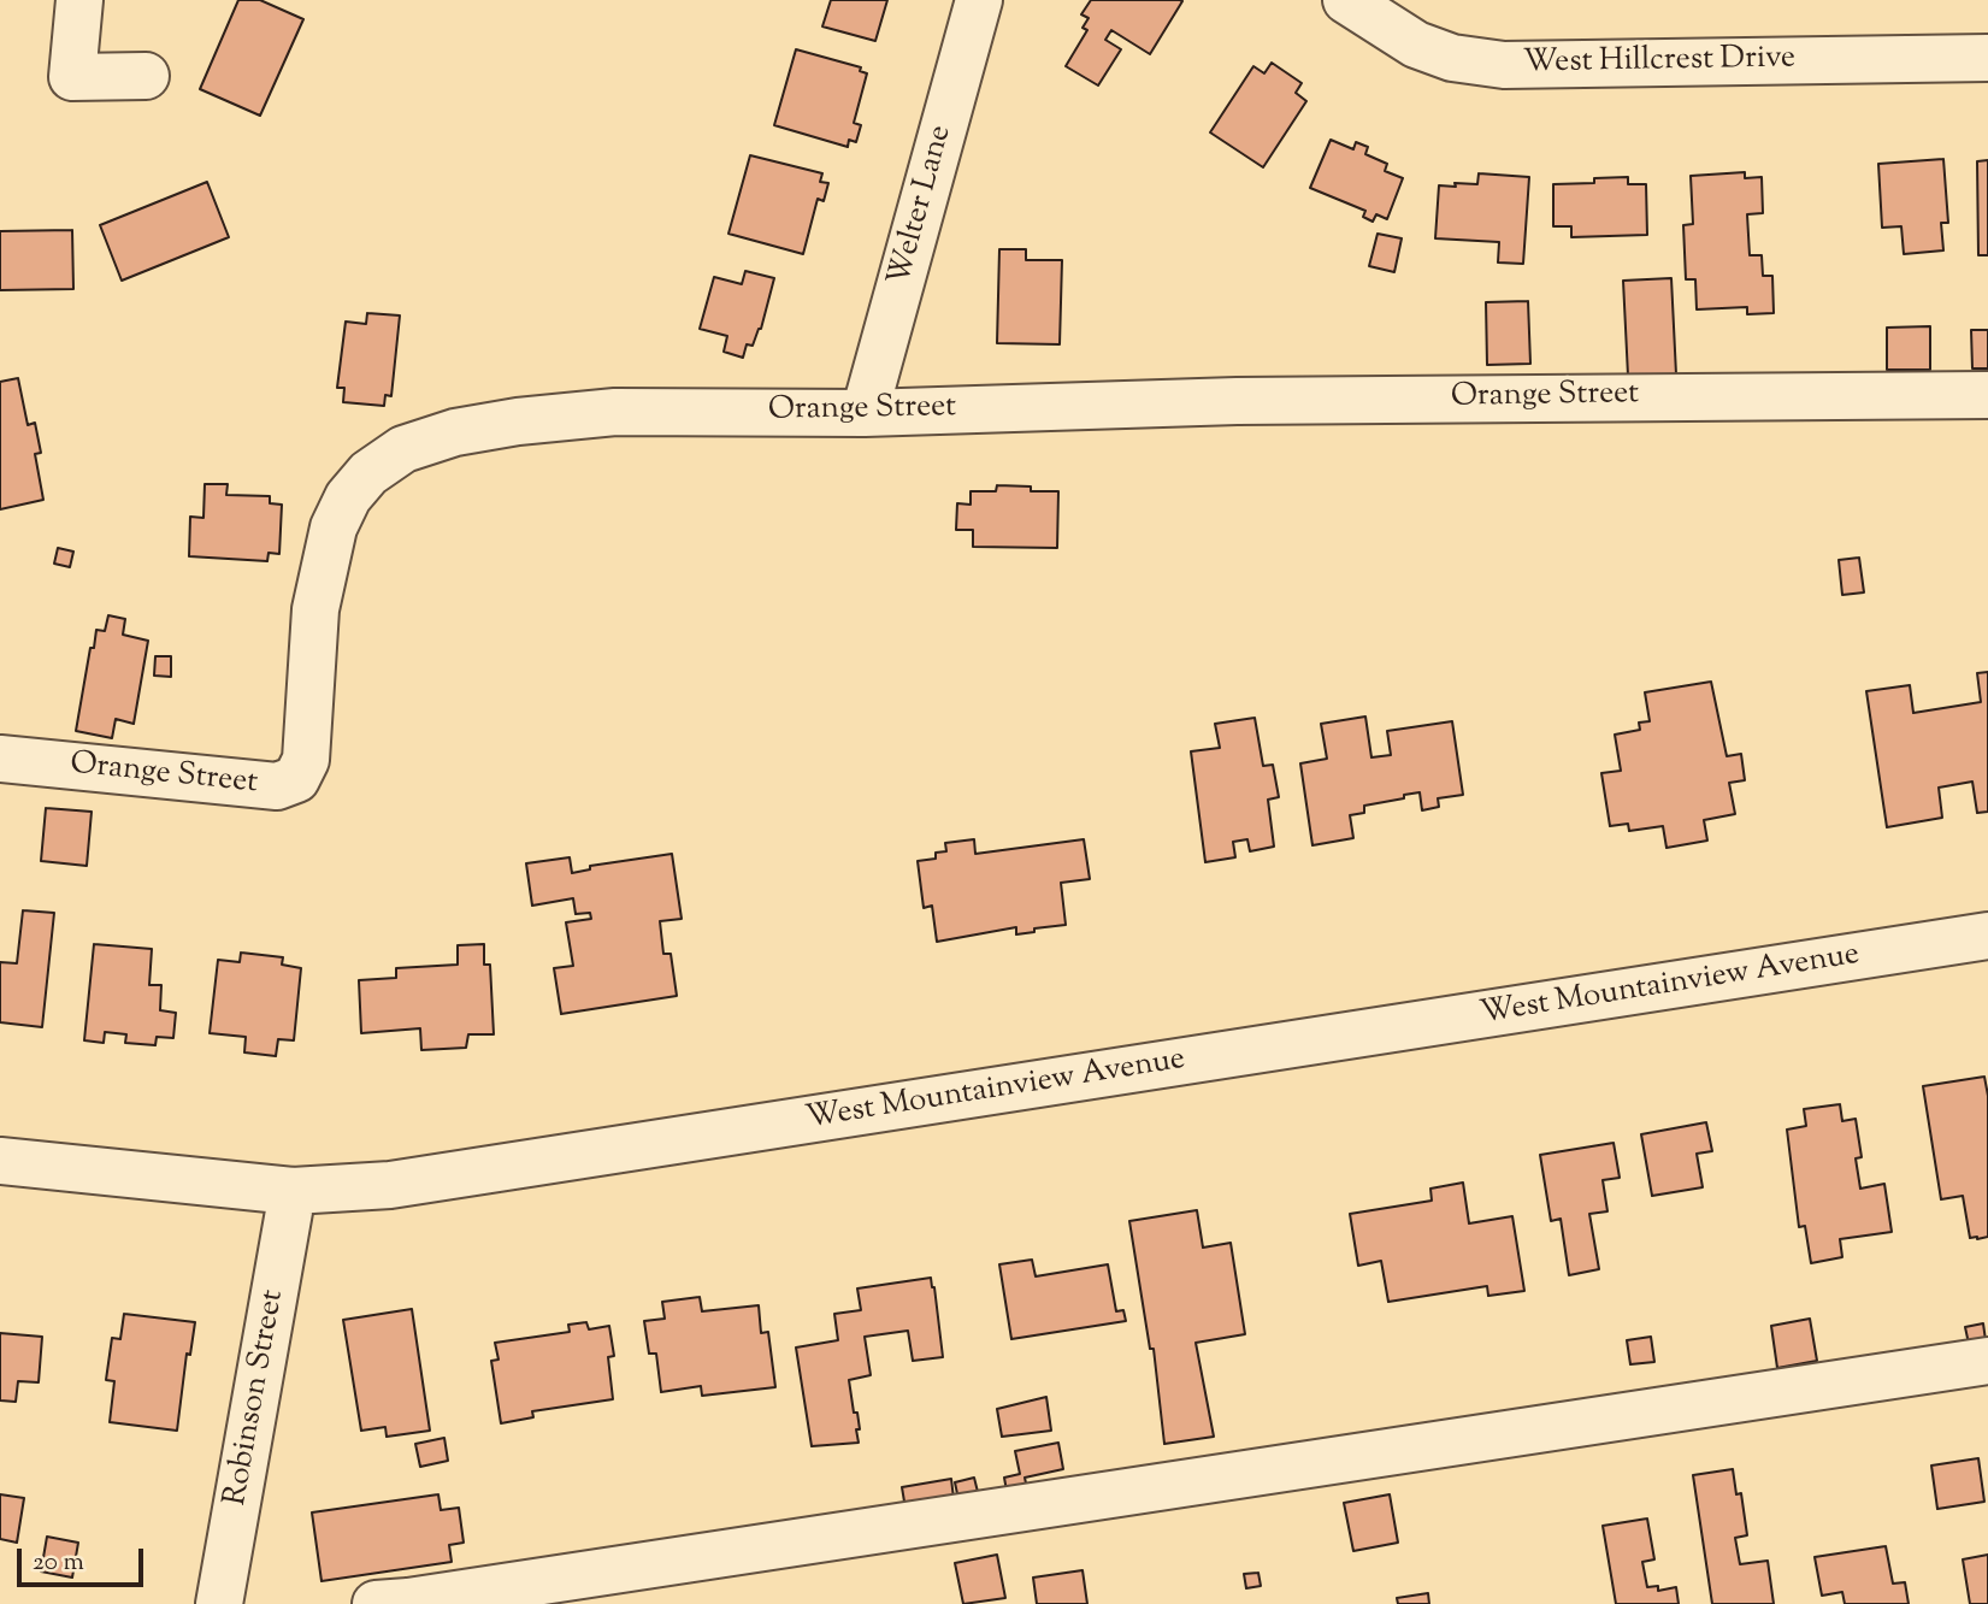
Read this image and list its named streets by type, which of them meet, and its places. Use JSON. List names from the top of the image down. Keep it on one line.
{"streets":{"street":["West Hillcrest Drive","Welter Lane","Orange Street","West Mountainview Avenue","Robinson Street"]},"crossings":[["Welter Lane","Orange Street"],["West Mountainview Avenue","Robinson Street"]],"scale_bar":"20 m"}
